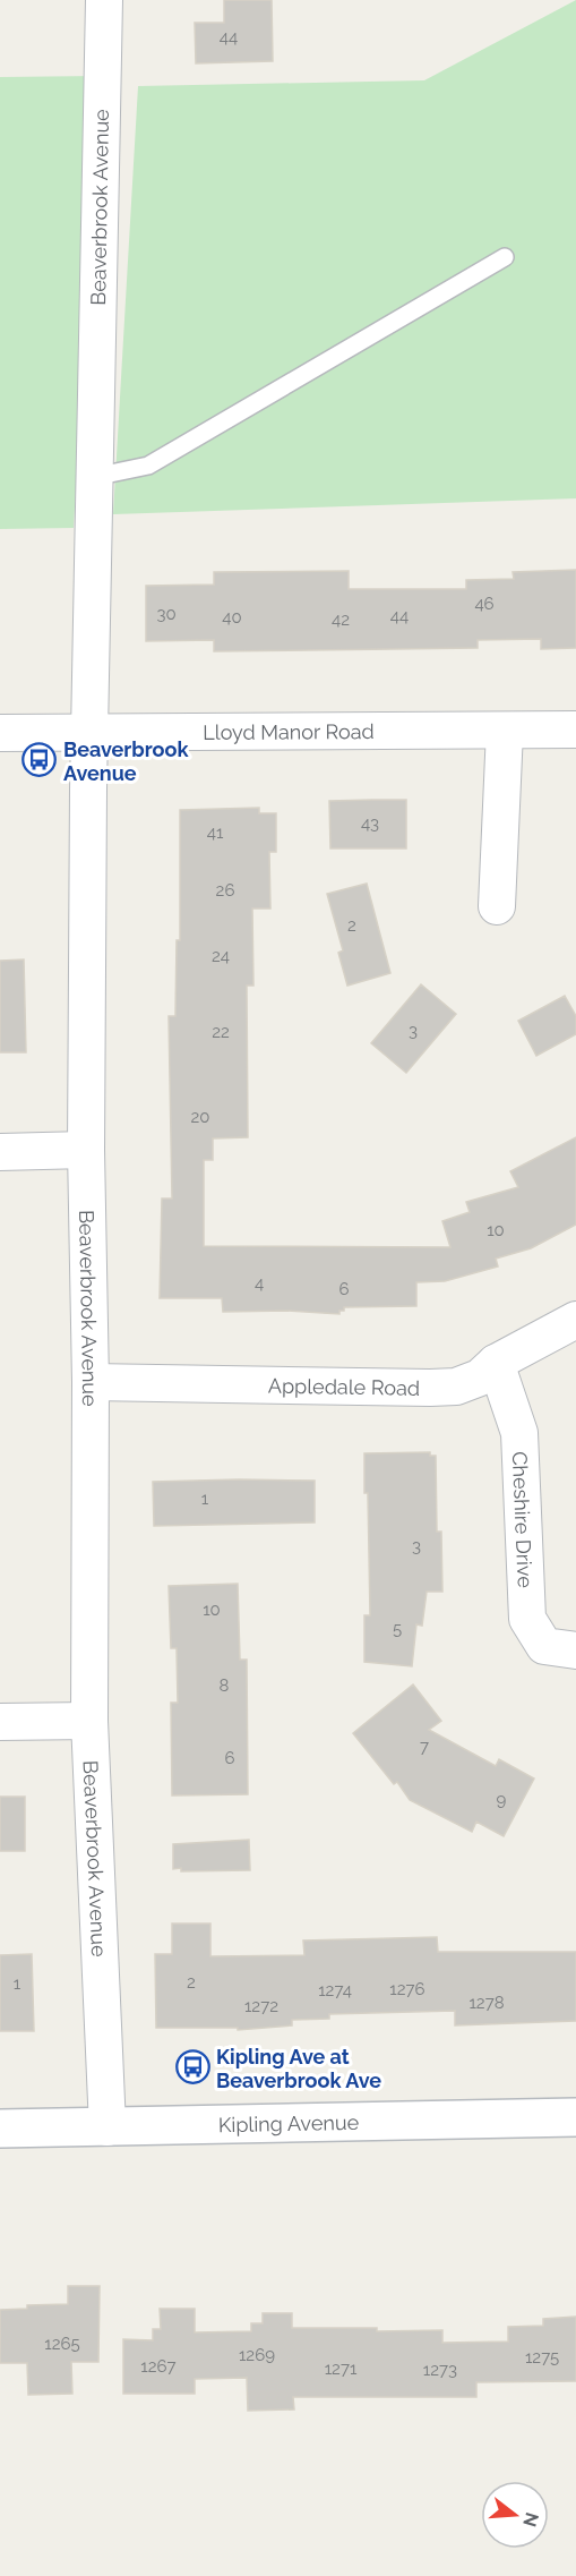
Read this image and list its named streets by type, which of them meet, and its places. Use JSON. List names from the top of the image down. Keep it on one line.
{"streets":{"main road":["Kipling Avenue"],"street":["Beaverbrook Avenue","Lloyd Manor Road","Appledale Road","Cheshire Drive"]},"crossings":[["Beaverbrook Avenue","Lloyd Manor Road"],["Beaverbrook Avenue","Appledale Road"],["Beaverbrook Avenue","Kipling Avenue"],["Appledale Road","Cheshire Drive"]],"places":{"bus stop":["Beaverbrook Avenue","Kipling Ave at Beaverbrook Ave"]},"house_numbers":["44","46","30","44","40","42","43","41","26","2","24","3","22","20","10","4","6","1","3","10","5","8","7","6","9","2","1","1276","1274","1278","1272","1265","1269","1275","1267","1271","1273"],"north":"right"}
